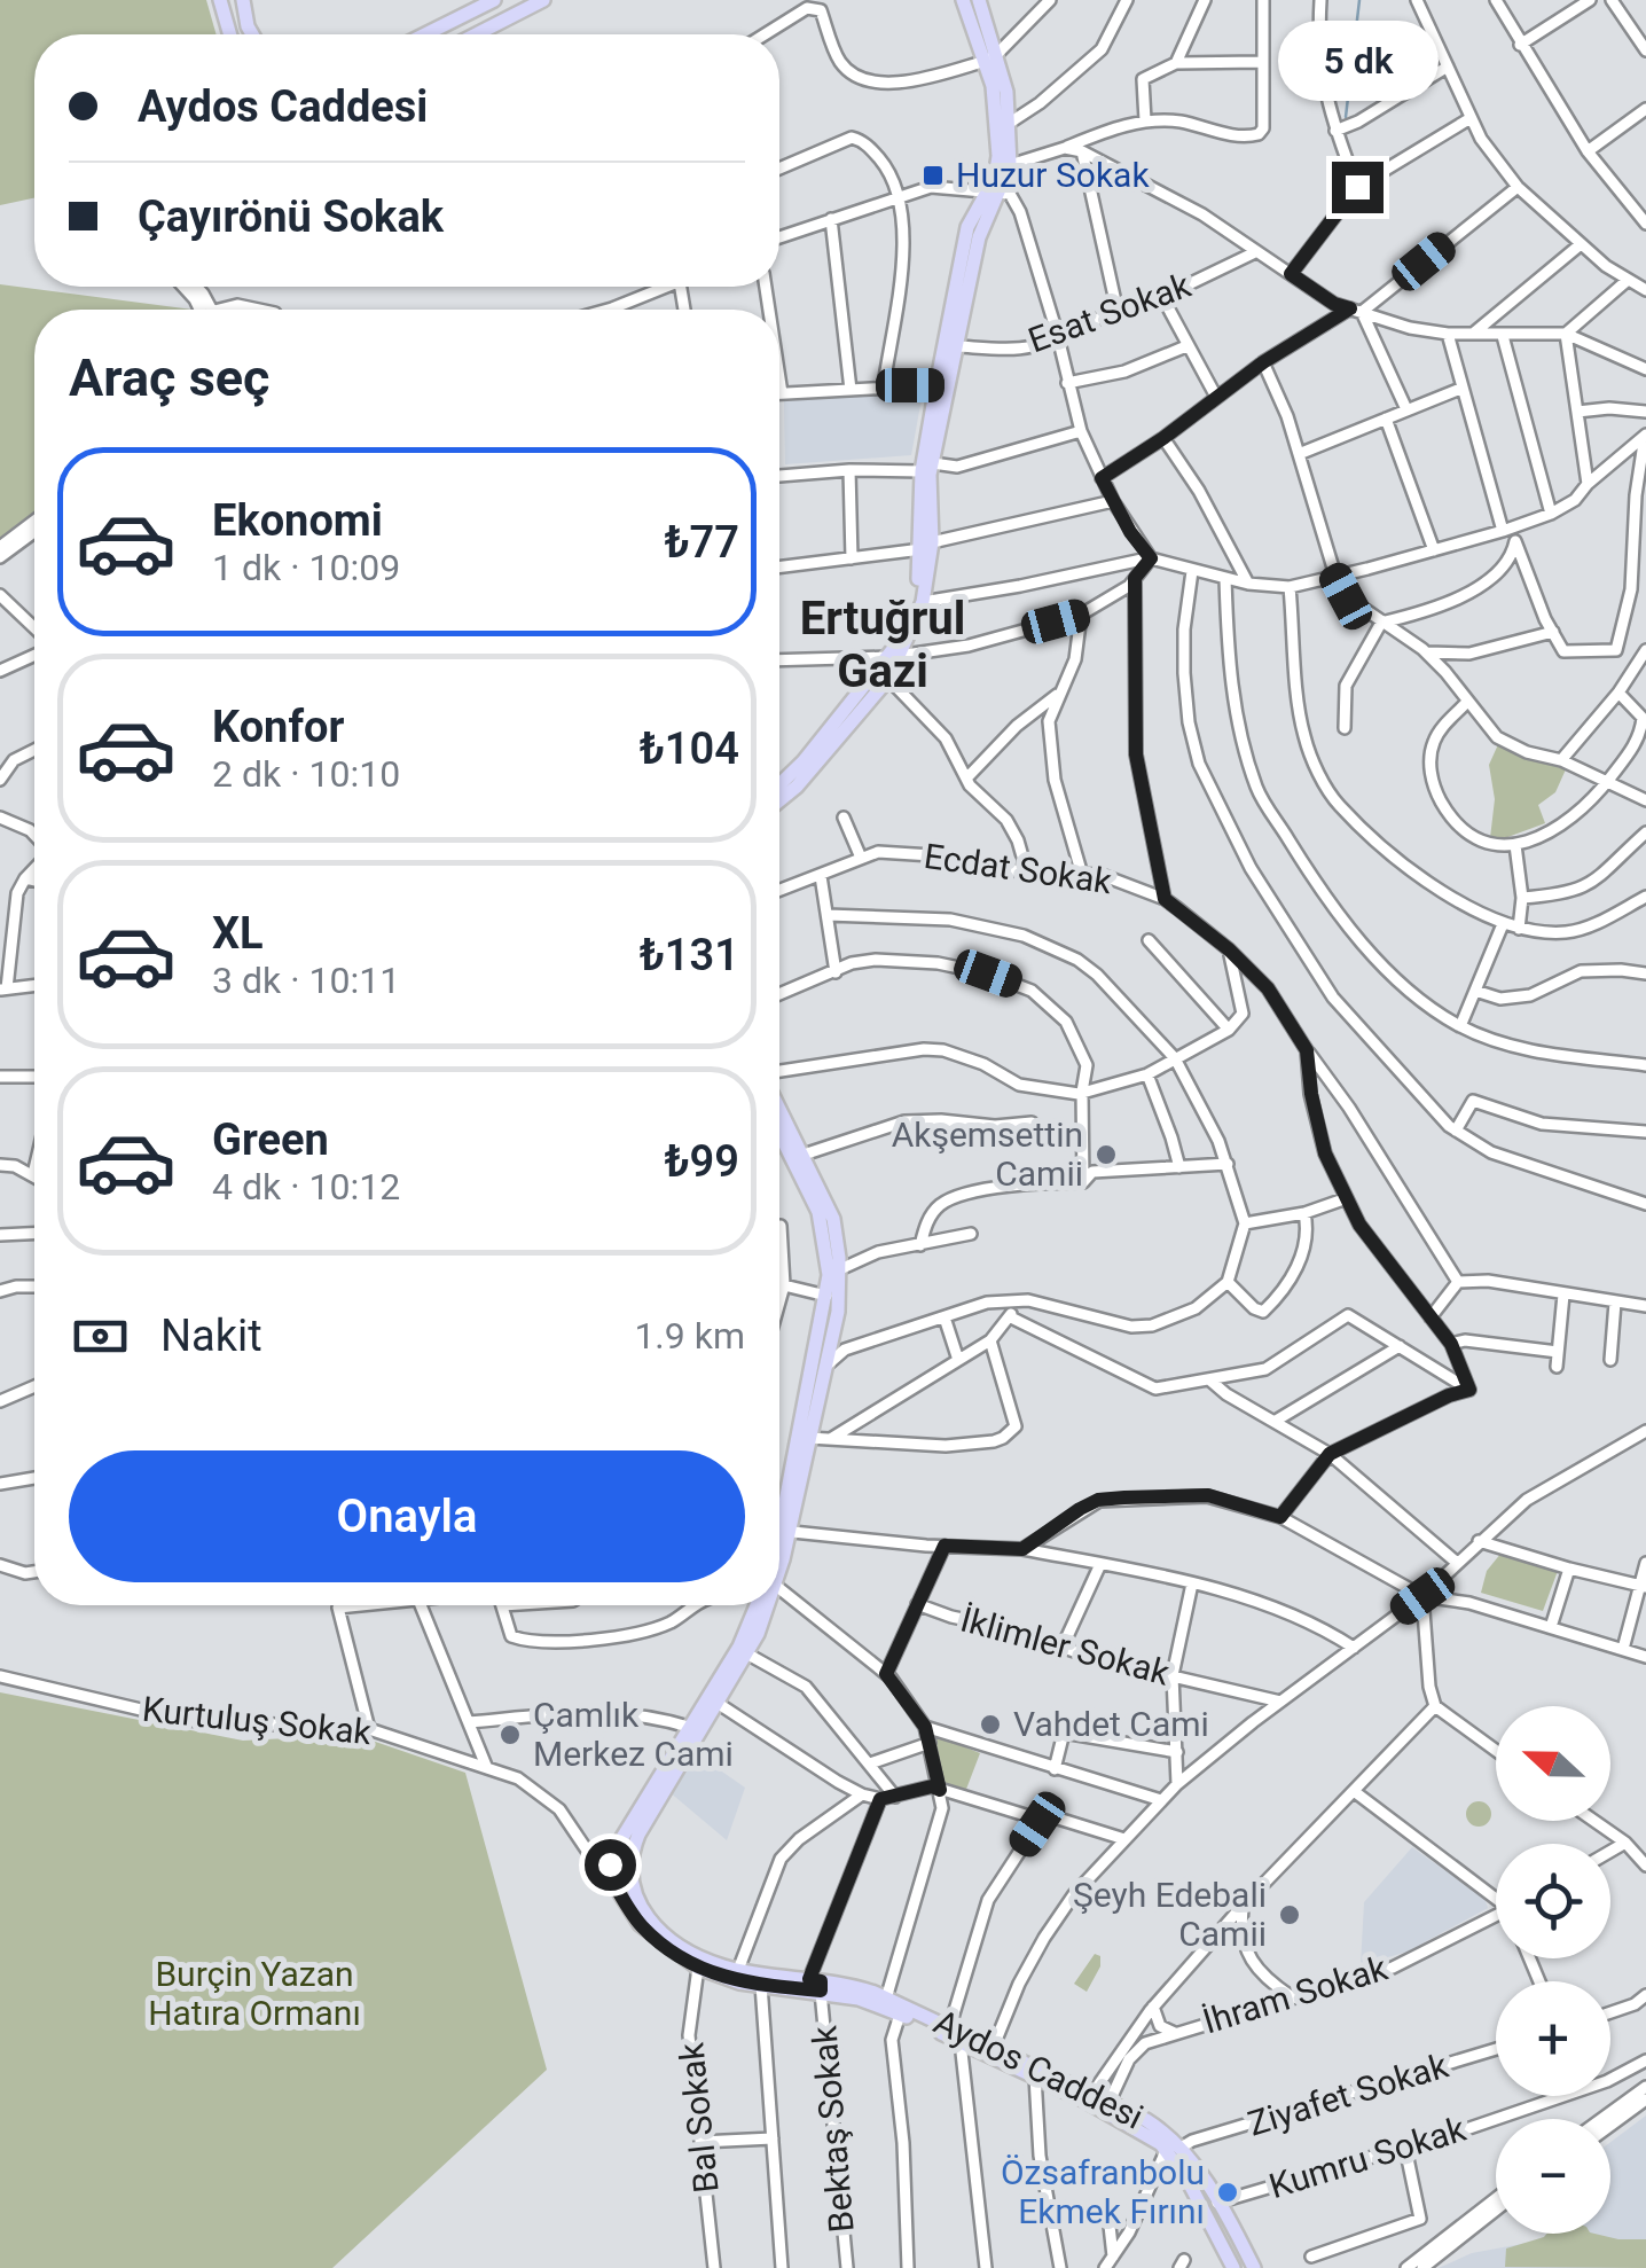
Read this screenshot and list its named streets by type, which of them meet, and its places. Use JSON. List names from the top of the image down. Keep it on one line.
{"streets":{"main road":["Aydos Caddesi"],"street":["Esat Sokak","Ecdat Sokak","İklimler Sokak","Kurtuluş Sokak","İhram Sokak","Ziyafet Sokak","Bal Sokak","Bektaş Sokak","Kumru Sokak"]},"crossings":[["Kurtuluş Sokak","Aydos Caddesi"],["İhram Sokak","Aydos Caddesi"],["Aydos Caddesi","Ziyafet Sokak"],["Aydos Caddesi","Bal Sokak"],["Aydos Caddesi","Bektaş Sokak"],["Aydos Caddesi","Kumru Sokak"]],"districts":["Ertuğrul Gazi"],"parks":["Burçin Yazan Hatıra Ormanı"],"places":{"transit":["Huzur Sokak"],"other":["Akşemsettin Camii","Vahdet Cami","Çamlık Merkez Cami","Şeyh Edebali Camii","Özsafranbolu Ekmek Fırını"]},"north":"left","page":{"bubble":"5 dk","banner":["Aydos Caddesi","Çayırönü Sokak"],"heading":"Araç seç","list":[{"name":"Ekonomi","note":"1 dk · 10:09","value":"₺77"},{"name":"Konfor","note":"2 dk · 10:10","value":"₺104"},{"name":"XL","note":"3 dk · 10:11","value":"₺131"},{"name":"Green","note":"4 dk · 10:12","value":"₺99"}],"pay":["Nakit","1.9 km"],"buttons":"Onayla","map_buttons":["+","−"]}}
